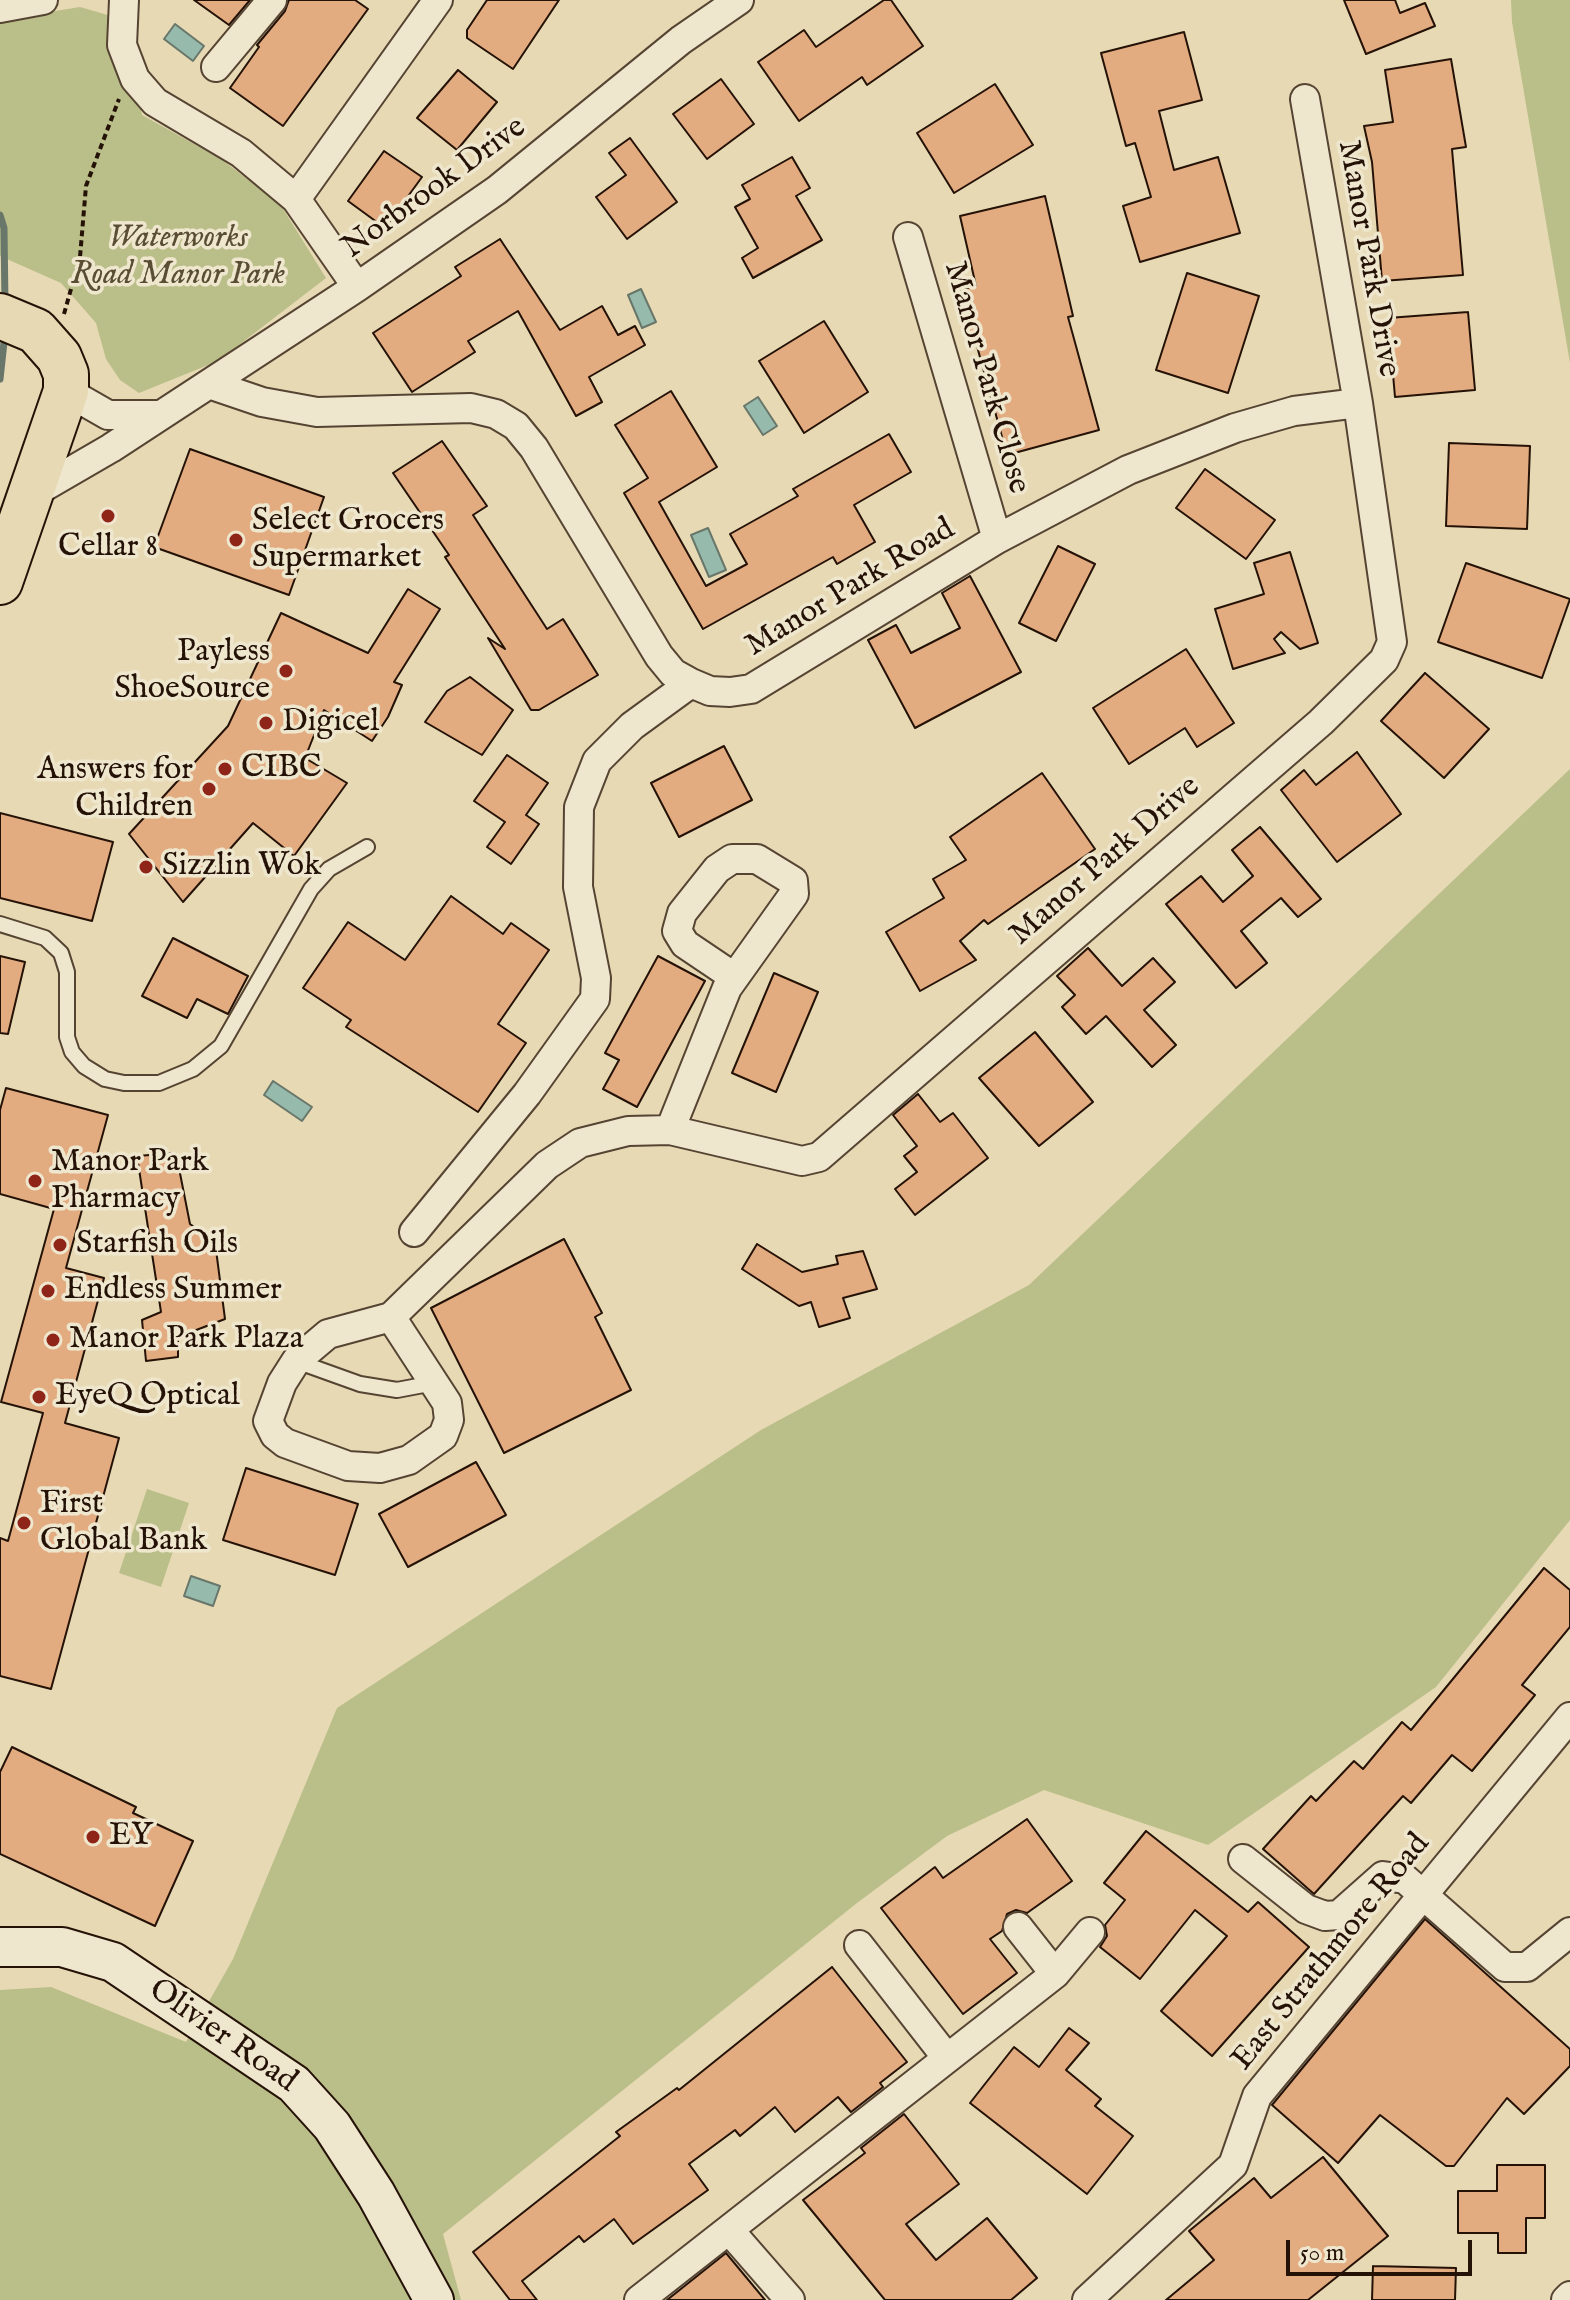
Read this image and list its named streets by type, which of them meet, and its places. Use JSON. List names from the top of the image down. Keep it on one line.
{"streets":{"main road":["Olivier Road"],"street":["Norbrook Drive","Manor Park Drive","Manor Park Close","Manor Park Road","East Strathmore Road"]},"crossings":[["Norbrook Drive","Manor Park Road"],["Manor Park Drive","Manor Park Road"],["Manor Park Close","Manor Park Road"]],"parks":["Waterworks Road Manor Park"],"places":["Cellar 8","Select Grocers Supermarket","Payless ShoeSource","Digicel","CIBC","Answers for Children","Sizzlin Wok","Manor Park Pharmacy","Starfish Oils","Endless Summer","Manor Park Plaza","EyeQ Optical","First Global Bank","EY"],"scale_bar":"50 m"}
